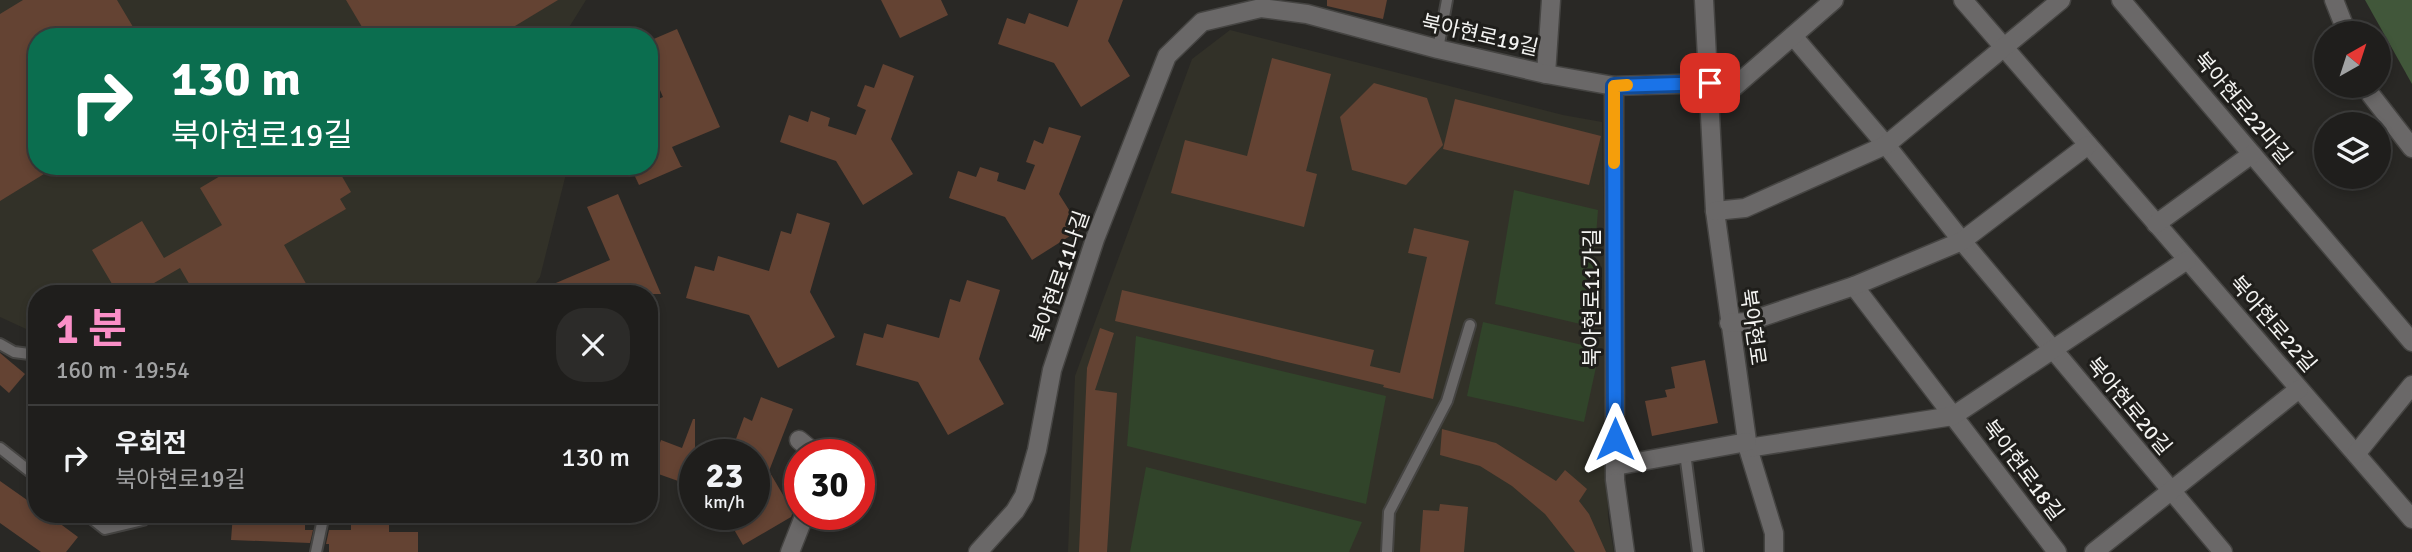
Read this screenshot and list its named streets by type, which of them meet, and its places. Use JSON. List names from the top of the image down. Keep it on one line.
{"streets":{"street":["북아현로19길","북아현로22마길","북아현로11나길","북아현로11가길","북아현로22길","북아현로","북아현로20길","북아현로18길"]},"crossings":[["북아현로19길","북아현로11나길"],["북아현로19길","북아현로11가길"],["북아현로19길","북아현로"],["북아현로22길","북아현로20길"],["북아현로20길","북아현로18길"]],"north":"top right","page":{"turn":["130 m","북아현로19길"],"heading":["1 분","160 m · 19:54"],"list":[{"name":"우회전","note":"북아현로19길","value":"130 m"}],"speed":"23 km/h","limit":"30"}}
